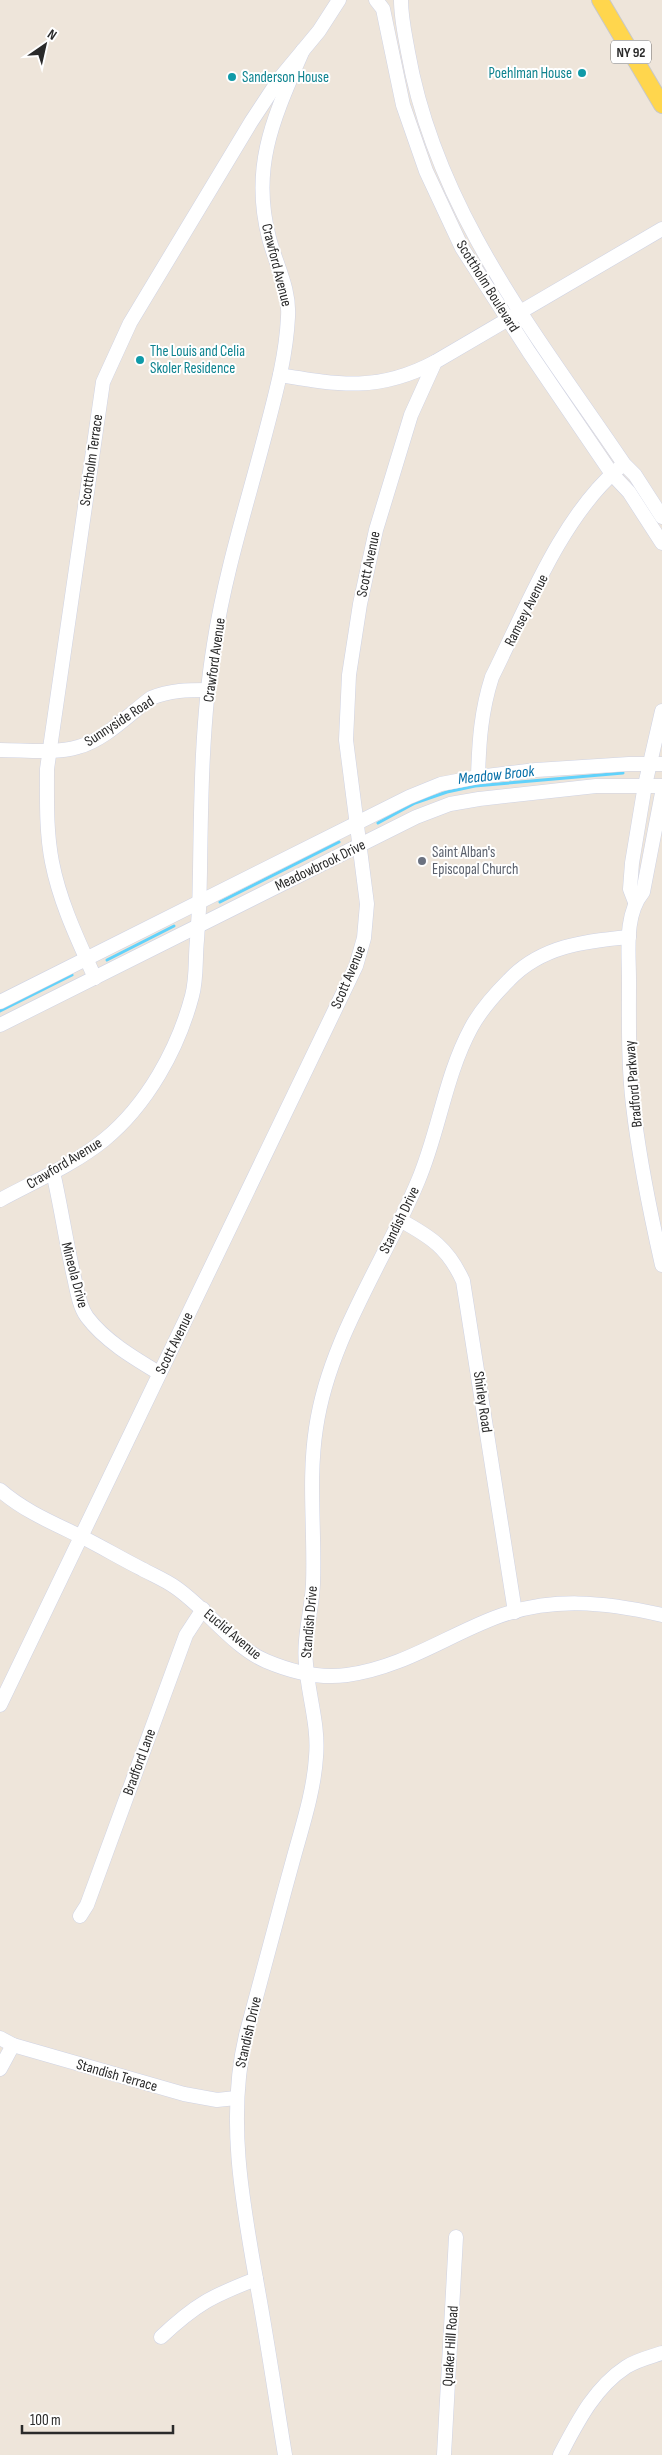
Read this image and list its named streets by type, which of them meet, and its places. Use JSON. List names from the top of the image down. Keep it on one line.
{"streets":{"main road":["NY 92"],"street":["Crawford Avenue","Scottholm Boulevard","Scottholm Terrace","Scott Avenue","Ramsey Avenue","Sunnyside Road","Meadowbrook Drive","Bradford Parkway","Standish Drive","Mineola Drive","Shirley Road","Euclid Avenue","Bradford Lane","Standish Terrace","Quaker Hill Road"]},"crossings":[["Crawford Avenue","Scottholm Terrace"],["Crawford Avenue","Sunnyside Road"],["Crawford Avenue","Meadowbrook Drive"],["Crawford Avenue","Mineola Drive"],["Scottholm Boulevard","Ramsey Avenue"],["Scottholm Terrace","Sunnyside Road"],["Scottholm Terrace","Meadowbrook Drive"],["Scott Avenue","Meadowbrook Drive"],["Scott Avenue","Mineola Drive"],["Scott Avenue","Euclid Avenue"],["Ramsey Avenue","Meadowbrook Drive"],["Meadowbrook Drive","Bradford Parkway"],["Bradford Parkway","Standish Drive"],["Standish Drive","Shirley Road"],["Standish Drive","Euclid Avenue"],["Standish Drive","Standish Terrace"],["Shirley Road","Euclid Avenue"],["Euclid Avenue","Bradford Lane"]],"water":["Meadow Brook"],"places":["Poehlman House","Sanderson House","The Louis and Celia Skoler Residence","Saint Alban's Episcopal Church"],"scale_bar":"100 m","north":"top right"}
